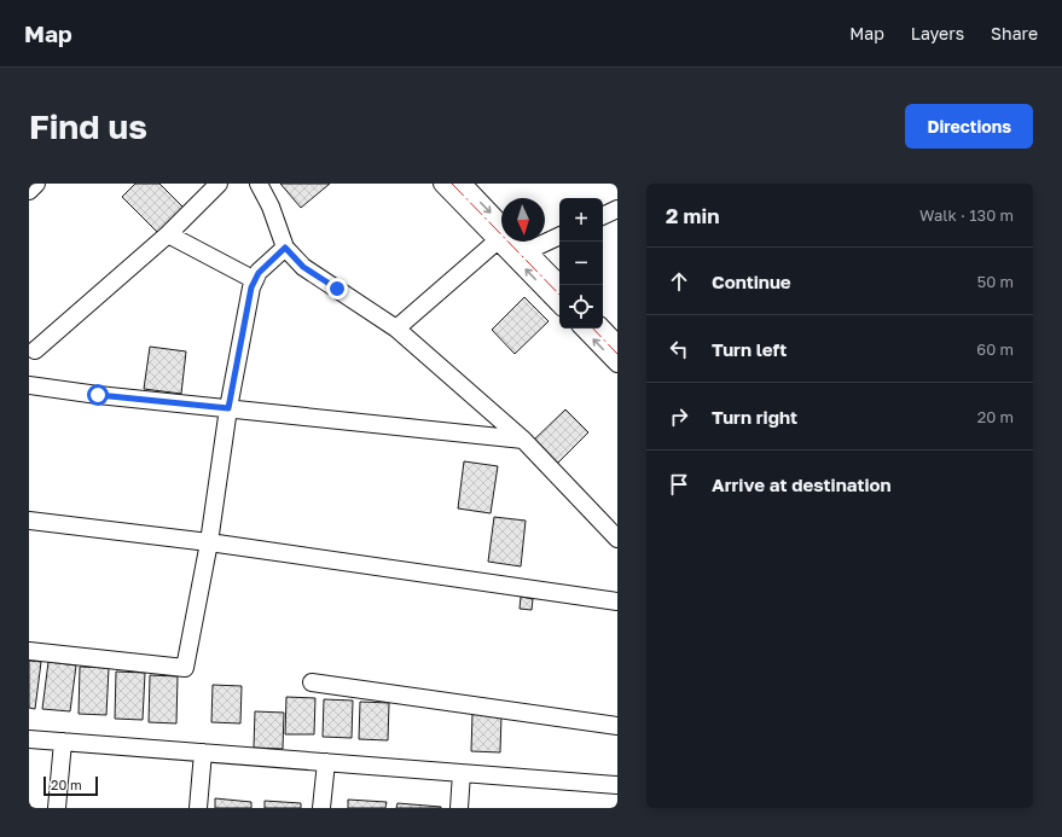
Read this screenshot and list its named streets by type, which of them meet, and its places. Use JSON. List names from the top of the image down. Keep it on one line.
{"scale_bar":"20 m","north":"bottom","page":{"header":"Map","nav":["Map","Layers","Share"],"buttons":"Directions","title":"Find us","heading":["2 min","Walk · 130 m"],"map_buttons":["+","−"],"list":[["Continue","50 m"],["Turn left","60 m"],["Turn right","20 m"],"Arrive at destination"],"scale":"20 m"}}
